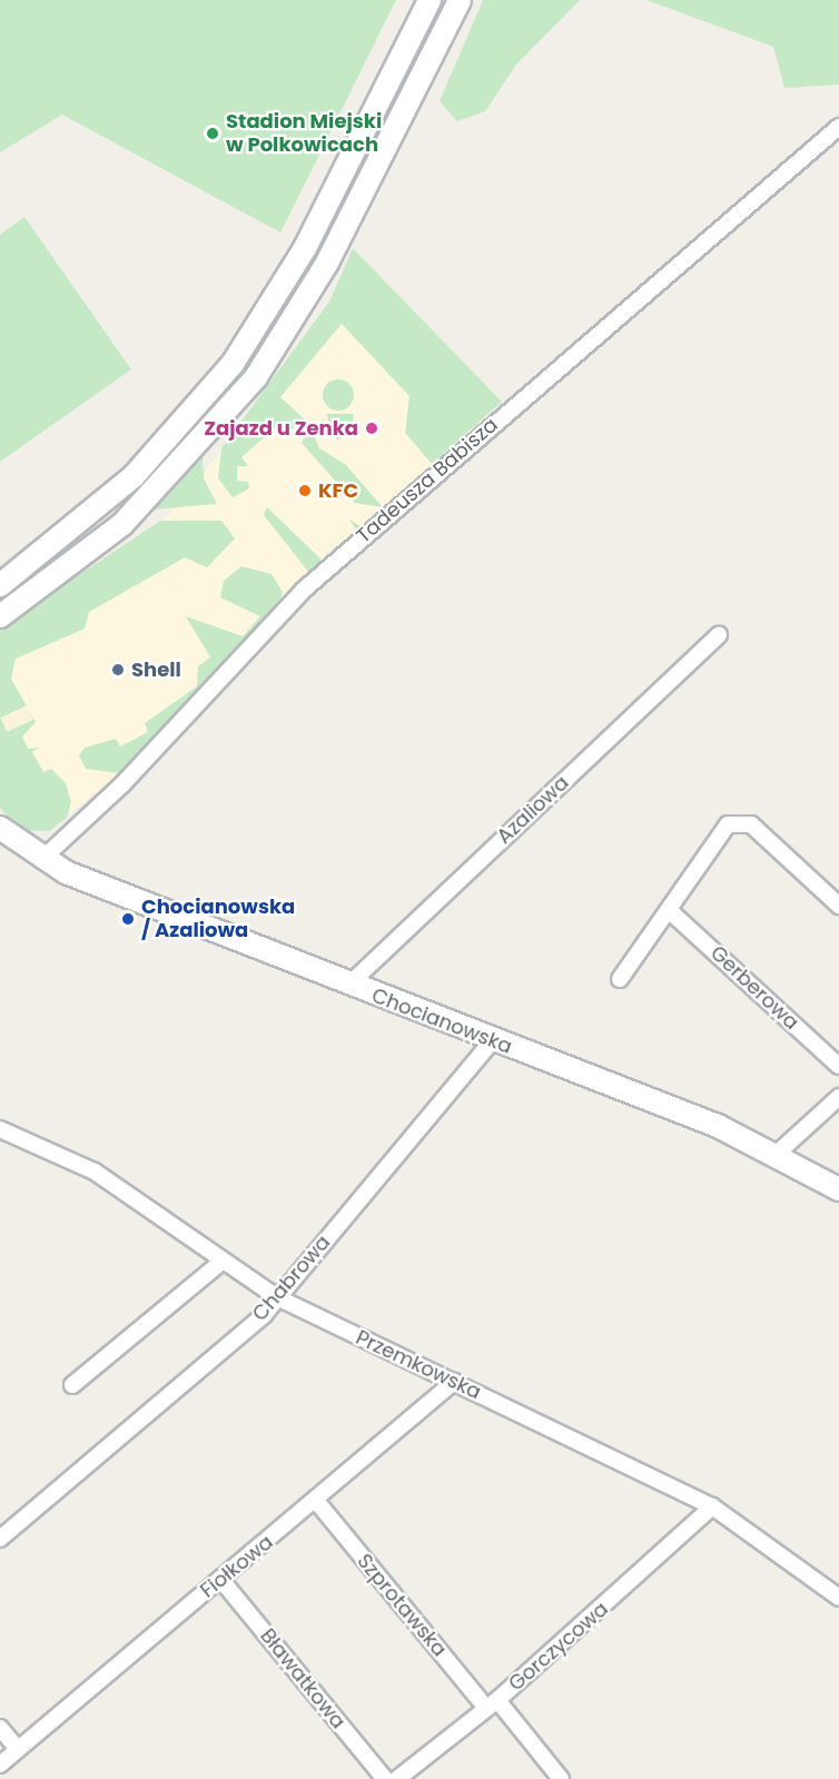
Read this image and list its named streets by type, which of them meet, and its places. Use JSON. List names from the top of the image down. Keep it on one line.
{"streets":{"main road":["Chocianowska"],"street":["Tadeusza Babisza","Azaliowa","Gerberowa","Chabrowa","Przemkowska","Fiołkowa","Szprotawska","Gorczycowa","Bławatkowa"]},"crossings":[["Tadeusza Babisza","Chocianowska"],["Azaliowa","Chocianowska"],["Chocianowska","Chabrowa"],["Chabrowa","Przemkowska"],["Przemkowska","Fiołkowa"],["Przemkowska","Gorczycowa"],["Fiołkowa","Szprotawska"],["Fiołkowa","Bławatkowa"],["Szprotawska","Gorczycowa"]],"places":["Stadion Miejski w Polkowicach","Zajazd u Zenka","KFC","Shell","Chocianowska / Azaliowa"]}
